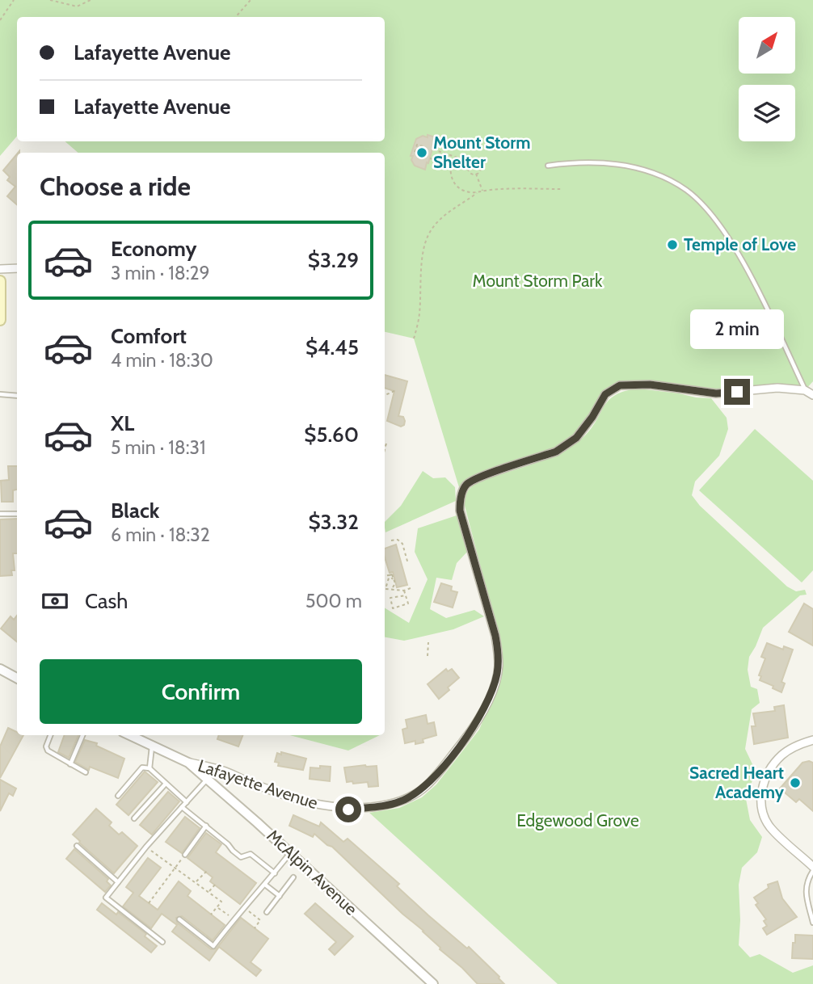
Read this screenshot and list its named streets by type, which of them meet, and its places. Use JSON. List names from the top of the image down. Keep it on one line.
{"streets":{"street":["Lafayette Avenue","McAlpin Avenue"]},"crossings":[["Lafayette Avenue","McAlpin Avenue"]],"parks":["Mount Storm Park","Edgewood Grove"],"places":["Mount Storm Shelter","Temple of Love","Sacred Heart Academy"],"north":"top right","page":{"banner":["Lafayette Avenue","Lafayette Avenue"],"heading":"Choose a ride","list":[{"name":"Economy","note":"3 min · 18:29","value":"$3.29"},{"name":"Comfort","note":"4 min · 18:30","value":"$4.45"},{"name":"XL","note":"5 min · 18:31","value":"$5.60"},{"name":"Black","note":"6 min · 18:32","value":"$3.32"}],"bubble":"2 min","pay":["Cash","500 m"],"buttons":"Confirm"}}
